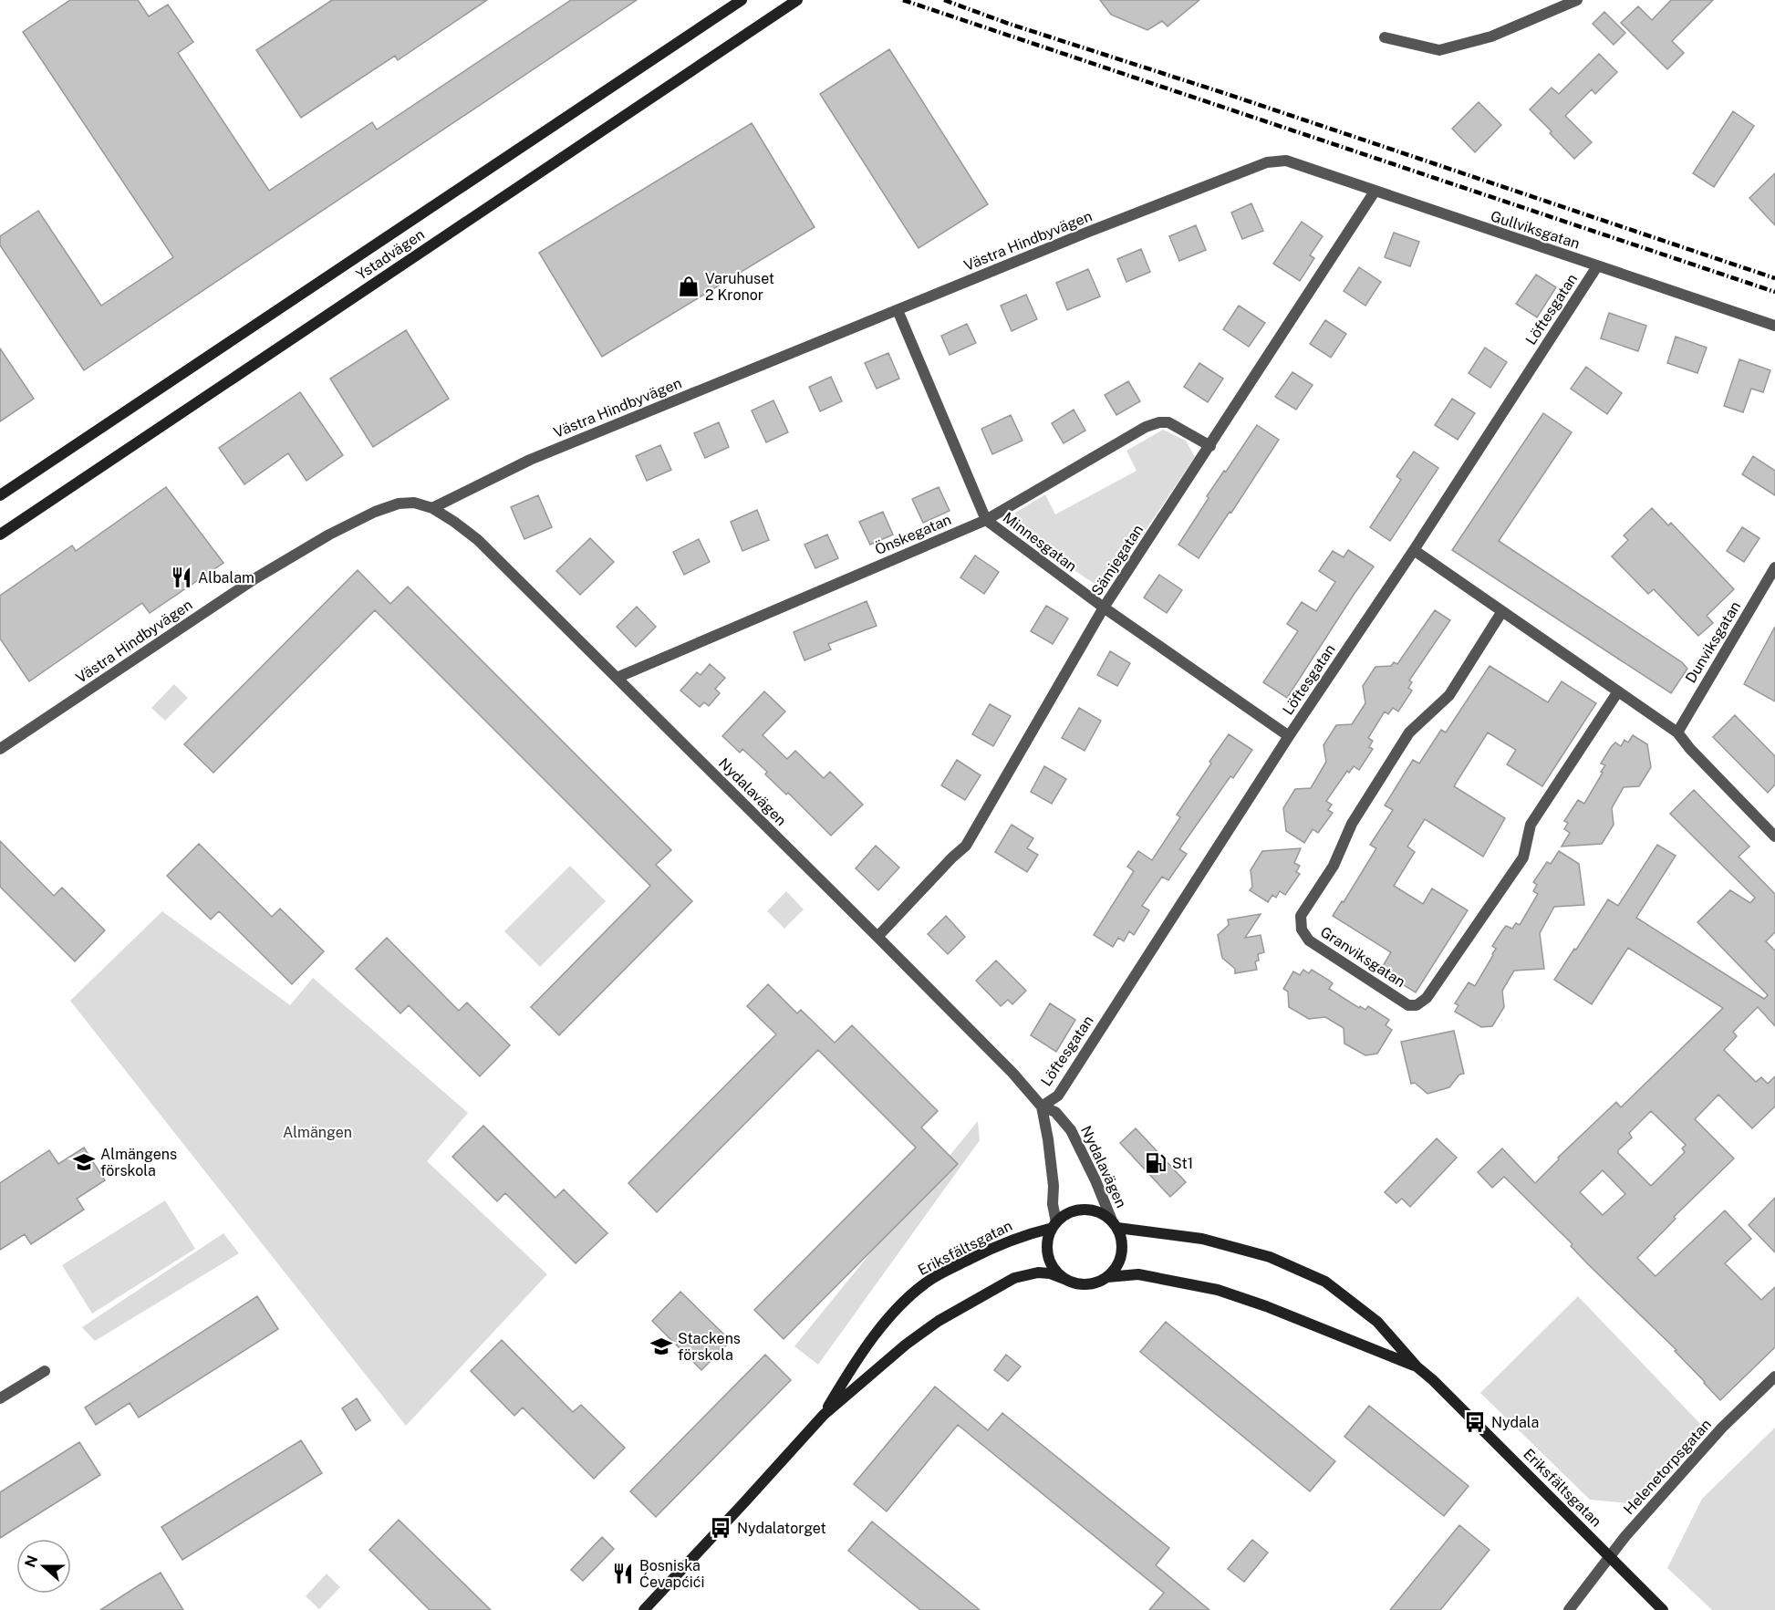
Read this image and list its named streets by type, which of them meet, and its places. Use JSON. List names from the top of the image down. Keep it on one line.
{"streets":{"street":["Gullviksgatan","Västra Hindbyvägen","Ystadvägen","Löftesgatan","Önskegatan","Minnesgatan","Sämjegatan","Dunviksgatan","Nydalavägen","Granviksgatan","Eriksfältsgatan","Helenetorpsgatan"]},"crossings":[["Gullviksgatan","Västra Hindbyvägen"],["Gullviksgatan","Löftesgatan"],["Gullviksgatan","Sämjegatan"],["Västra Hindbyvägen","Minnesgatan"],["Västra Hindbyvägen","Nydalavägen"],["Löftesgatan","Minnesgatan"],["Löftesgatan","Nydalavägen"],["Önskegatan","Minnesgatan"],["Önskegatan","Sämjegatan"],["Önskegatan","Nydalavägen"],["Minnesgatan","Sämjegatan"],["Sämjegatan","Nydalavägen"],["Nydalavägen","Eriksfältsgatan"],["Eriksfältsgatan","Helenetorpsgatan"]],"parks":["Almängen"],"places":{"shop":["Varuhuset 2 Kronor"],"restaurant":["Albalam","Bosniska Ćevapćići"],"school or university":["Almängens förskola","Stackens förskola"],"fuel station":["St1"],"bus stop":["Nydala","Nydalatorget"]},"north":"left"}
